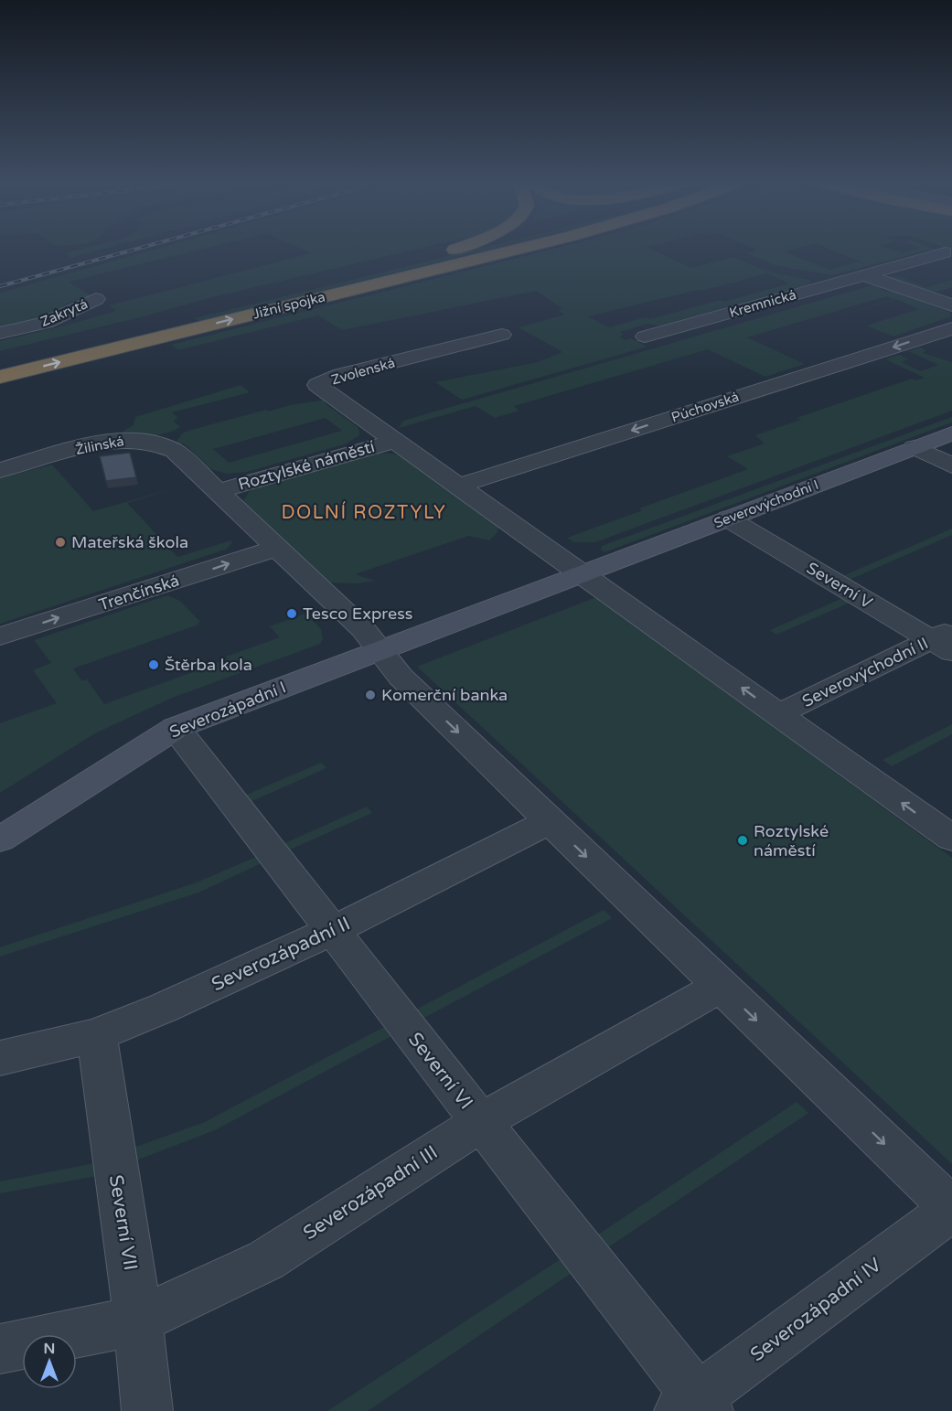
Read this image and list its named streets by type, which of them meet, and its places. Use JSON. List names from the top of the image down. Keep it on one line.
{"streets":{"highway":["Jižní spojka"],"street":["Kremnická","Zakrytá","Zvolenská","Púchovská","Žilinská","Roztylské náměstí","Severovýchodní I","Severní V","Trenčínská","Severovýchodní II","Severozápadní I","Severozápadní II","Severní VI","Severozápadní III","Severní VII","Severozápadní IV"]},"crossings":[["Zvolenská","Roztylské náměstí"],["Púchovská","Roztylské náměstí"],["Žilinská","Roztylské náměstí"],["Roztylské náměstí","Severovýchodní I"],["Roztylské náměstí","Trenčínská"],["Roztylské náměstí","Severovýchodní II"],["Roztylské náměstí","Severozápadní I"],["Roztylské náměstí","Severozápadní II"],["Roztylské náměstí","Severozápadní III"],["Roztylské náměstí","Severozápadní IV"],["Severovýchodní I","Severní V"],["Severní V","Severovýchodní II"],["Severozápadní I","Severní VI"],["Severozápadní II","Severní VI"],["Severozápadní II","Severní VII"],["Severní VI","Severozápadní III"],["Severní VI","Severozápadní IV"],["Severozápadní III","Severní VII"]],"one_way":["Púchovská","Trenčínská"],"districts":["DOLNÍ ROZTYLY"],"places":["Mateřská škola","Tesco Express","Štěrba kola","Komerční banka","Roztylské náměstí"],"north":"top"}
